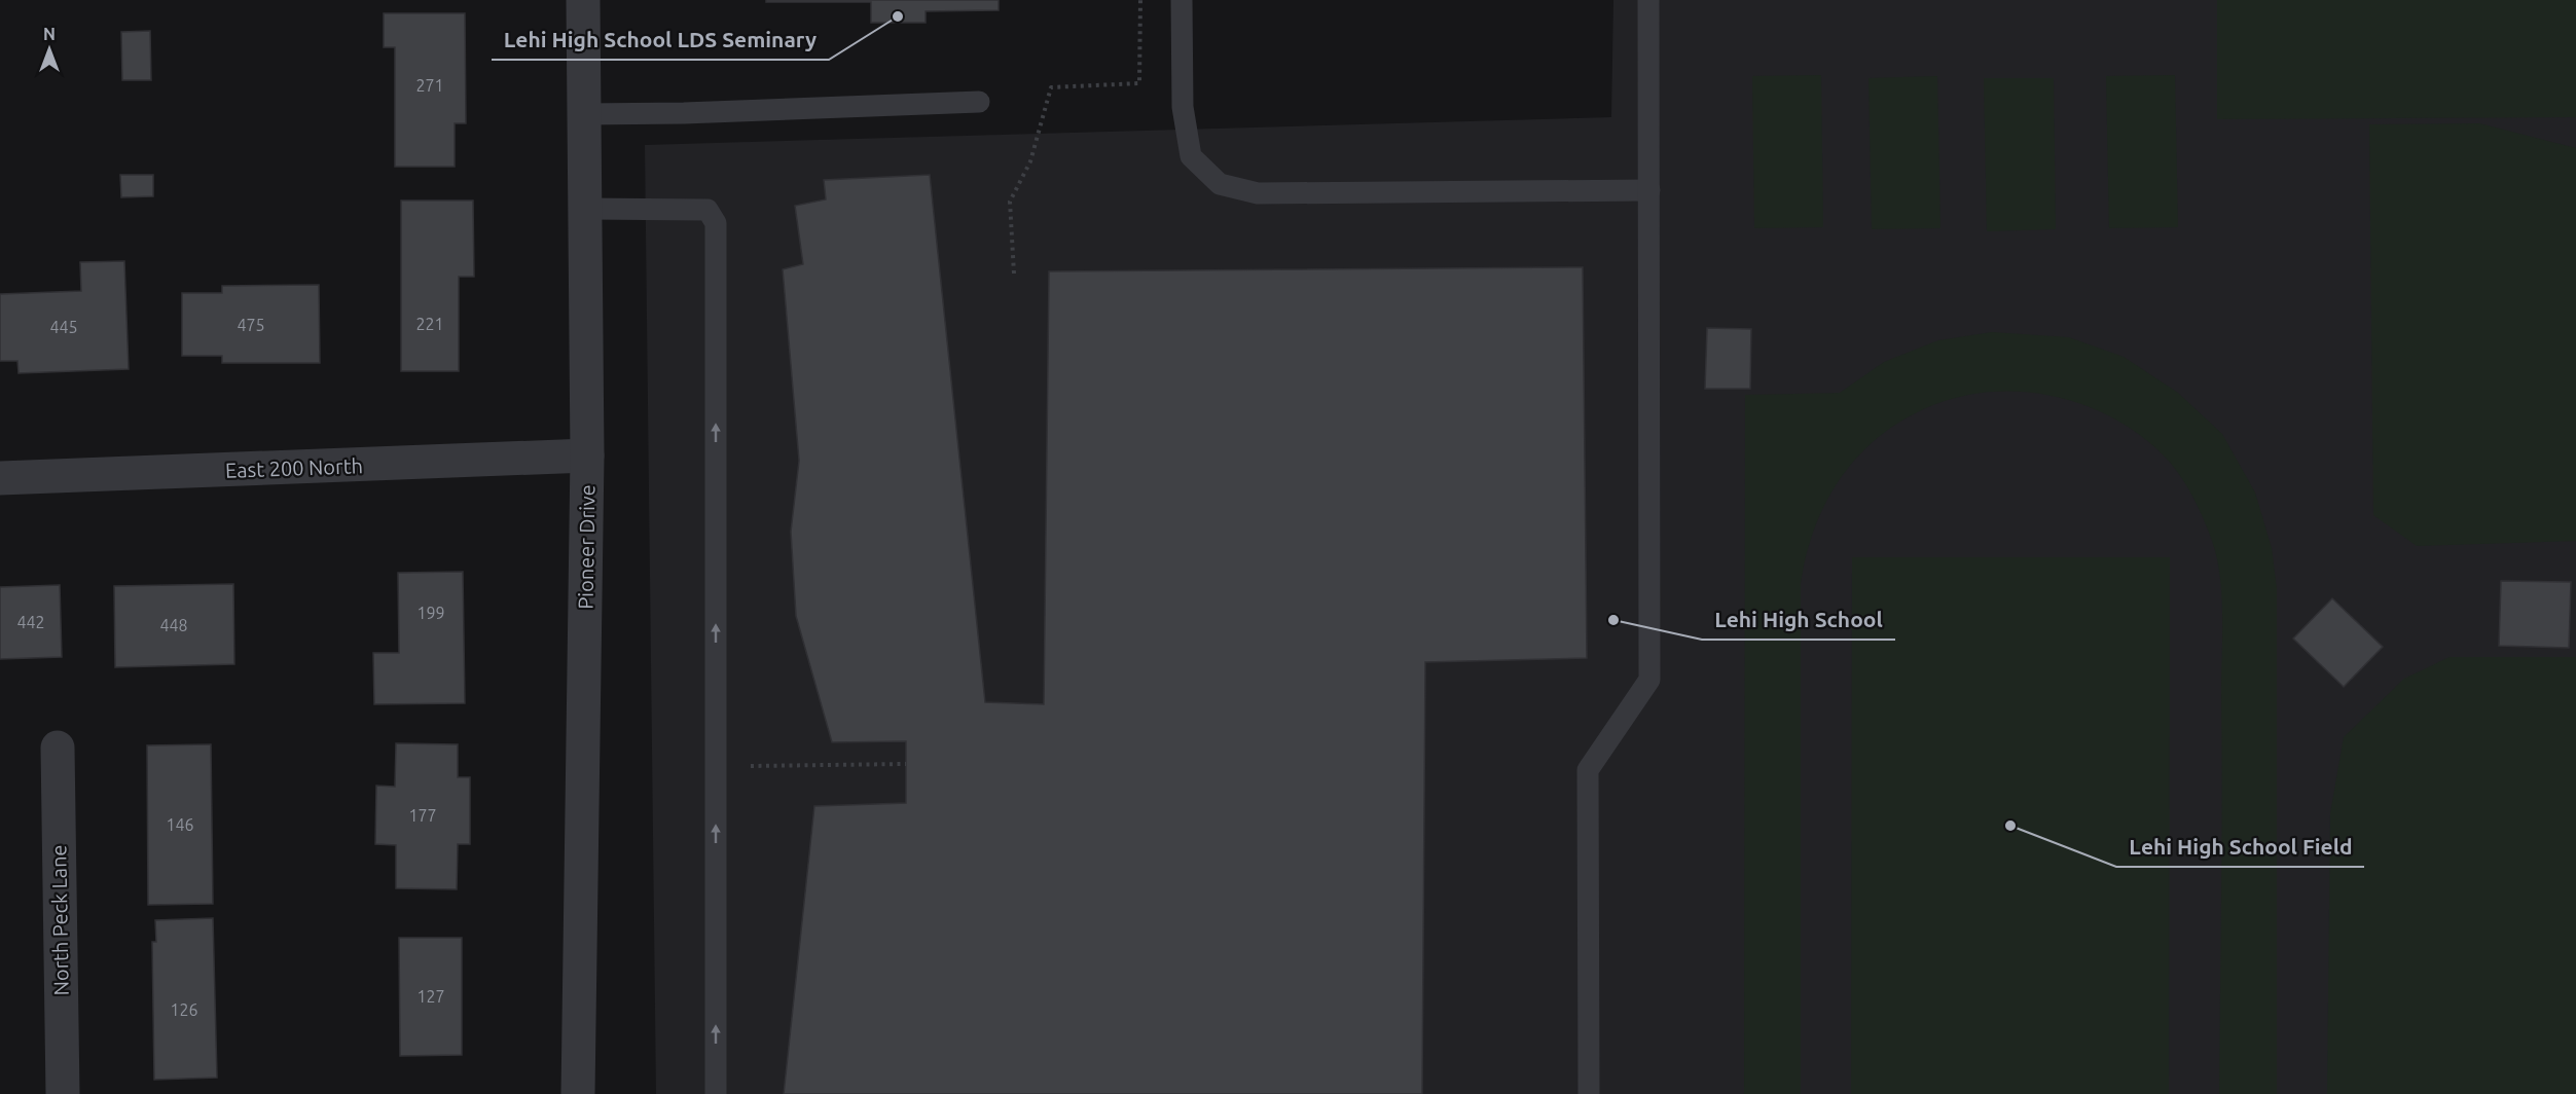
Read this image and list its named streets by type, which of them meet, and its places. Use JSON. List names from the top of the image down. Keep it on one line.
{"streets":{"street":["East 200 North","Pioneer Drive","North Peck Lane"]},"crossings":[["East 200 North","Pioneer Drive"]],"places":["Lehi High School LDS Seminary","Lehi High School","Lehi High School Field"],"house_numbers":["271","221","475","445","199","442","448","177","146","127","126"],"north":"top"}
